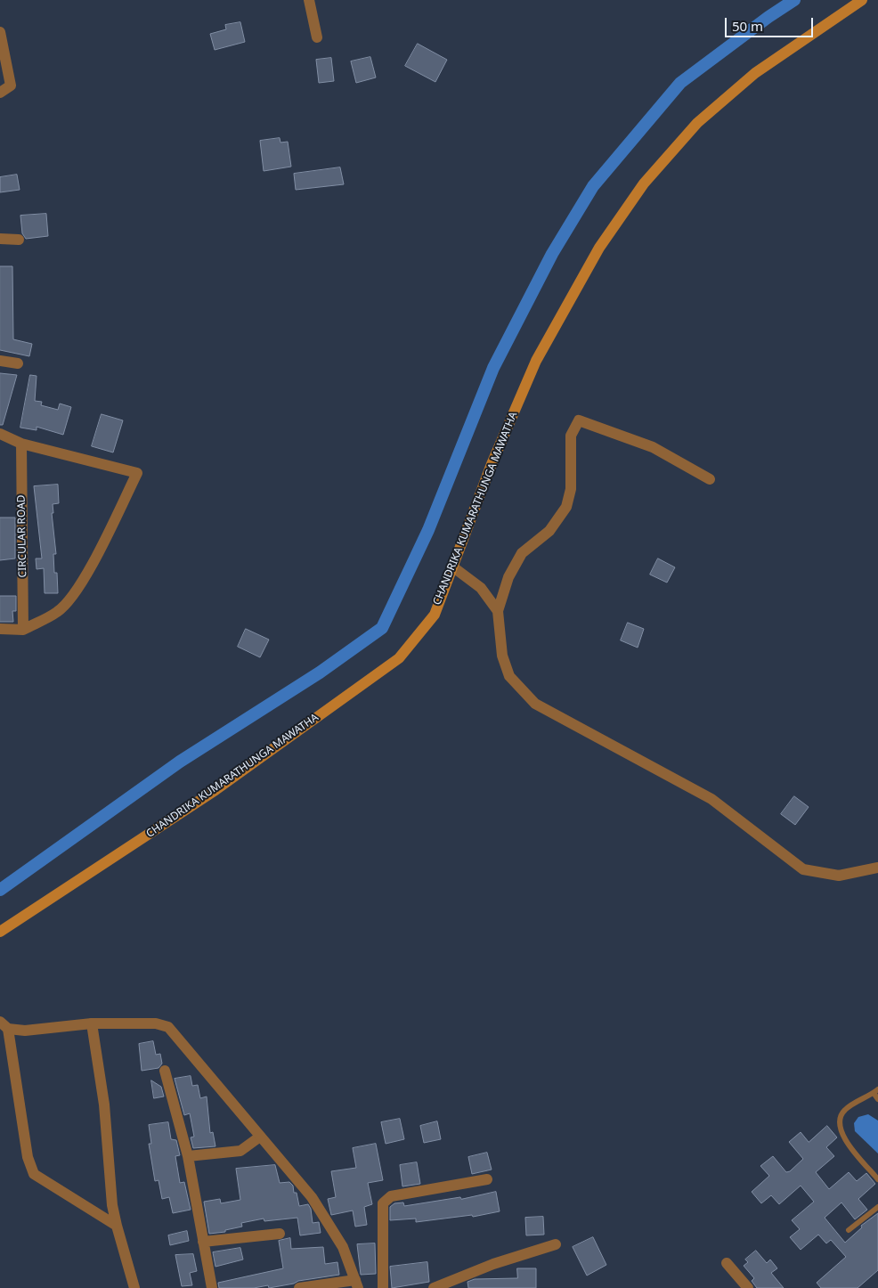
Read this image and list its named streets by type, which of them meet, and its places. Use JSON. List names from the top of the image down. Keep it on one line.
{"streets":{"main road":["CHANDRIKA KUMARATHUNGA MAWATHA"],"street":["CIRCULAR ROAD"]},"scale_bar":"50 m"}
